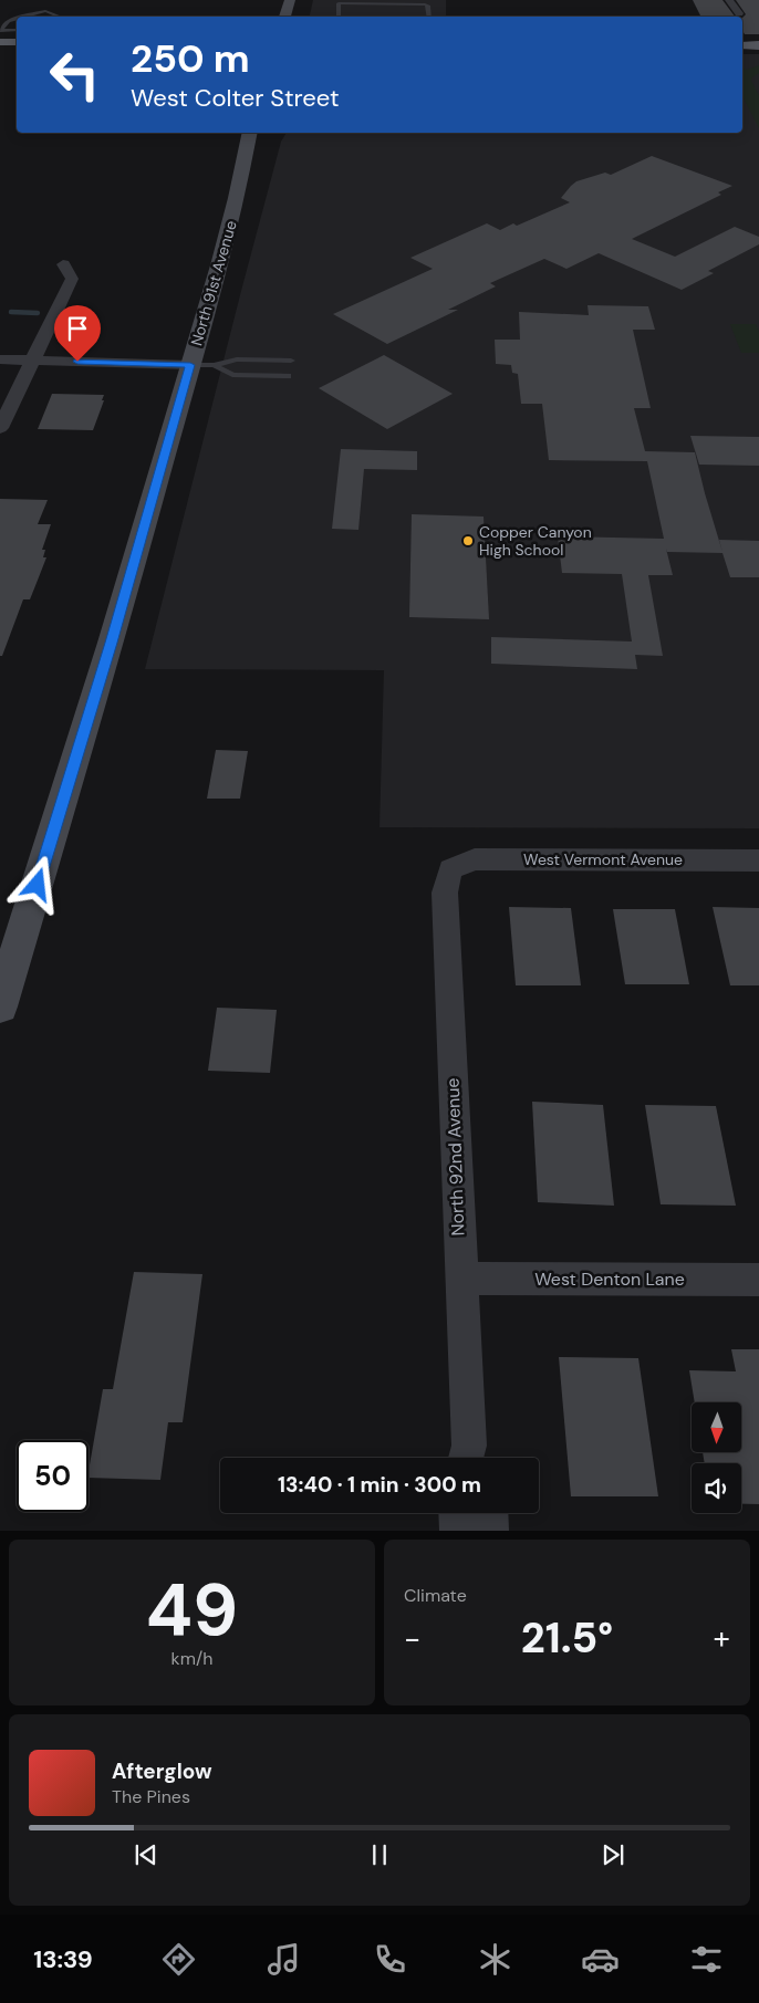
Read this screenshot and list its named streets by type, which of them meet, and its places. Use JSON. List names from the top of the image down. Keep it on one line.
{"streets":{"main road":["North 91st Avenue"],"street":["West Vermont Avenue","North 92nd Avenue","West Denton Lane"]},"crossings":[["West Vermont Avenue","North 92nd Avenue"],["North 92nd Avenue","West Denton Lane"]],"places":["Copper Canyon High School"],"north":"bottom","page":{"turn":["250 m","West Colter Street"],"limit":"50","trip":"13:40 · 1 min · 300 m","tile":[["49","km/h"],"Climate"],"heat":["−","21.5°","+"],"song":["Afterglow","The Pines"],"tabs":"13:39"}}
